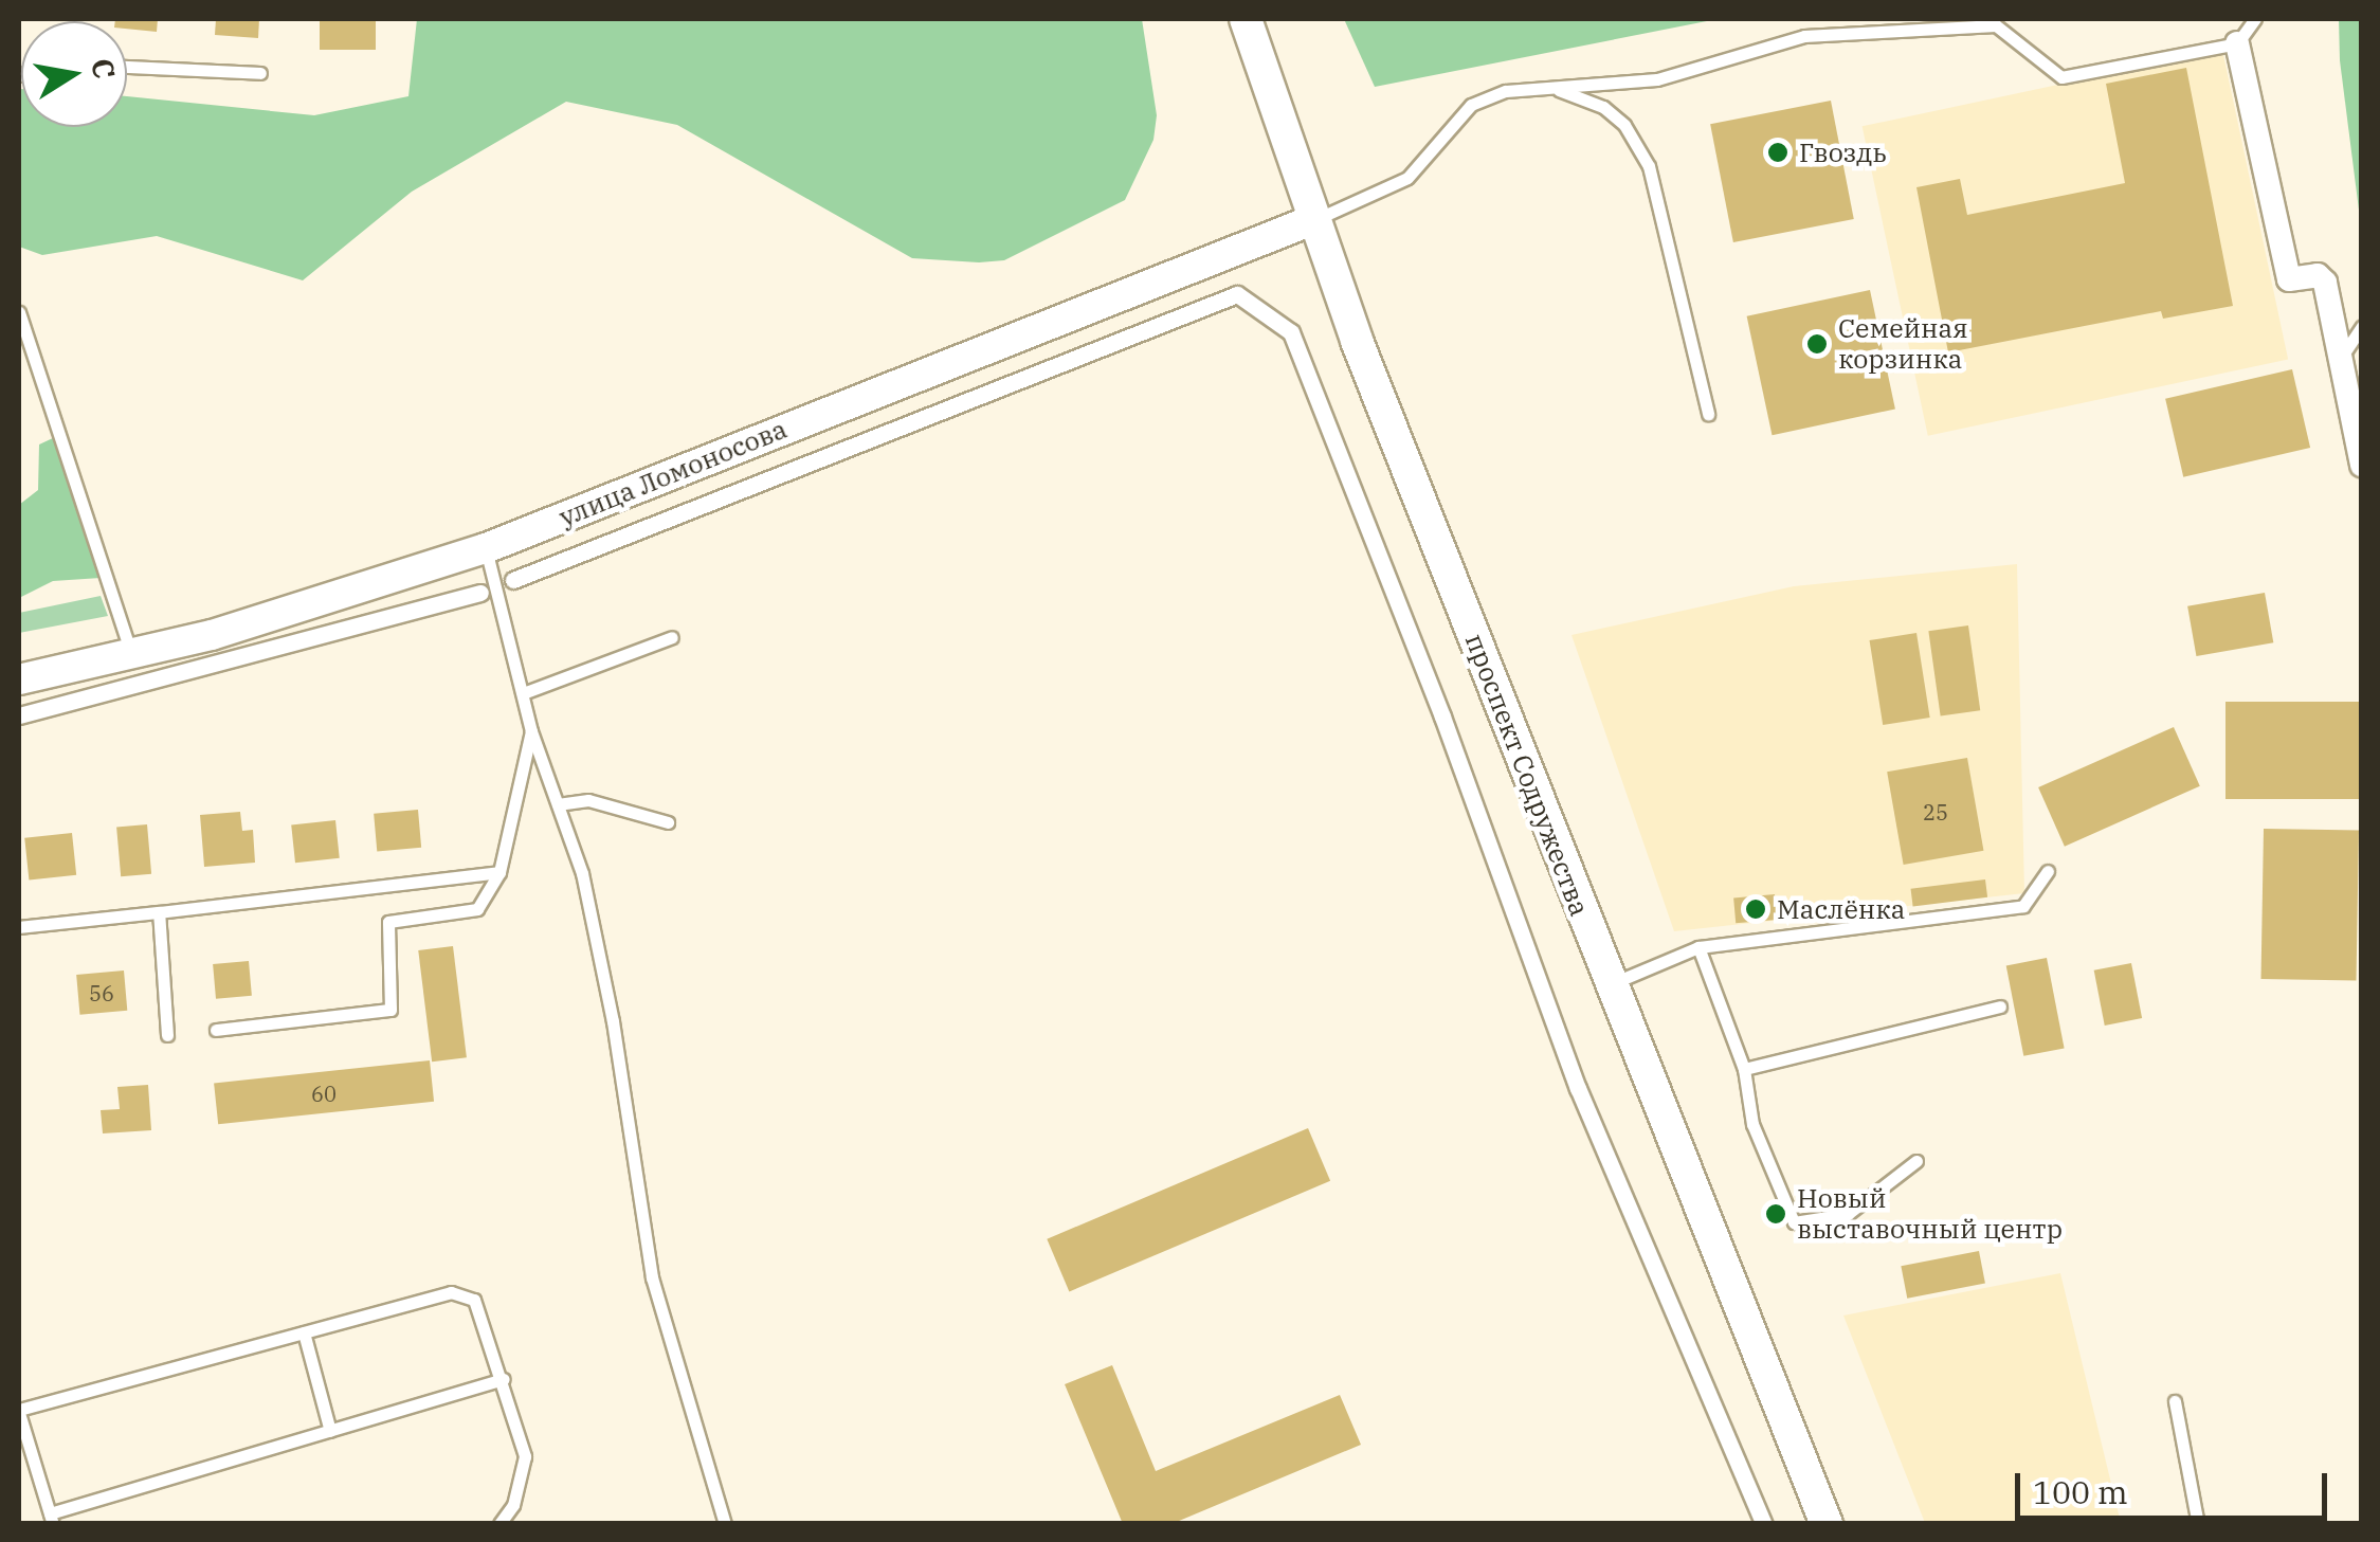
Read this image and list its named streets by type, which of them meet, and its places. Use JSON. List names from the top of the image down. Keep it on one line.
{"streets":{"main road":["проспект Содружества"],"street":["улица Ломоносова"]},"crossings":[["улица Ломоносова","проспект Содружества"]],"places":["Гвоздь","Семейная корзинка","Маслёнка","Новый выставочный центр"],"house_numbers":["25","56","60"],"scale_bar":"100 m","north":"right"}
